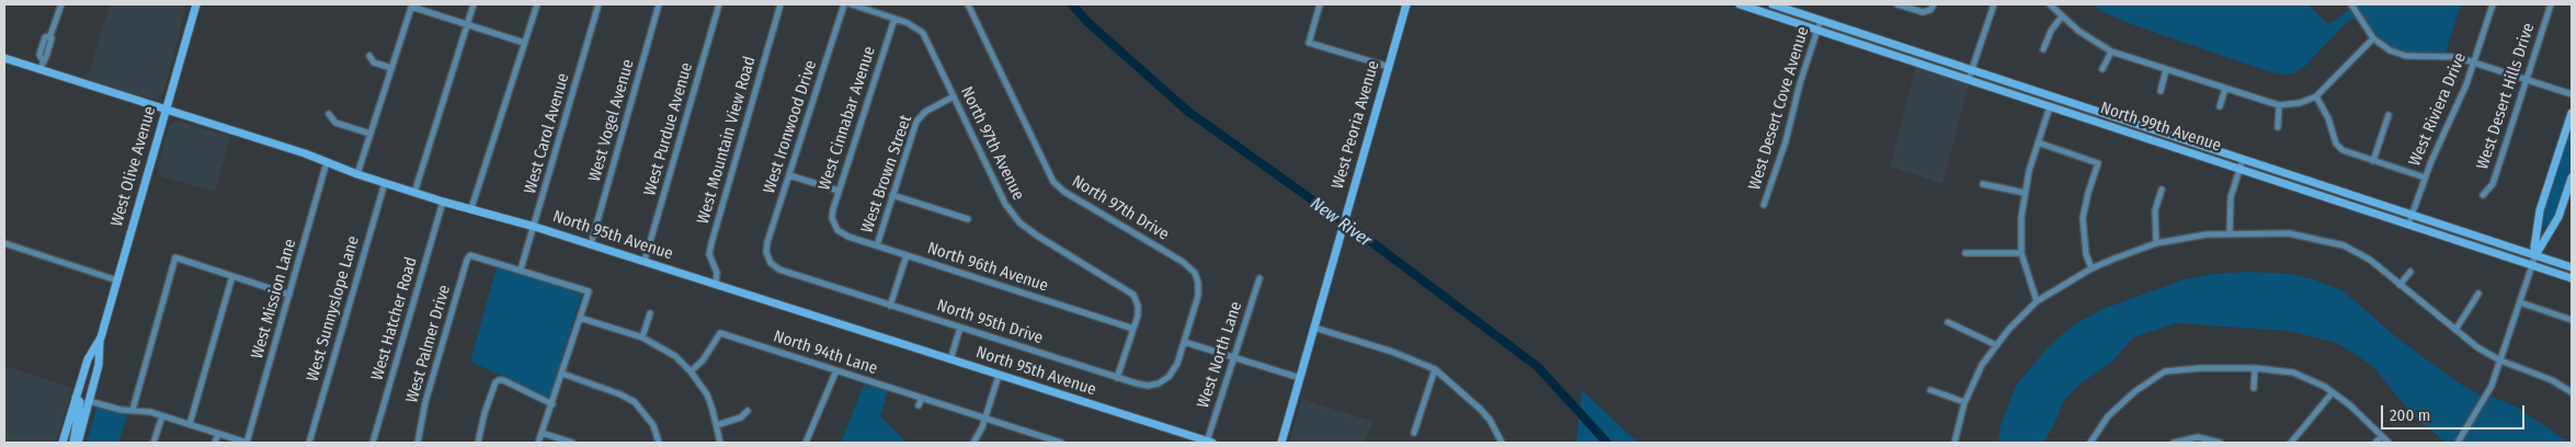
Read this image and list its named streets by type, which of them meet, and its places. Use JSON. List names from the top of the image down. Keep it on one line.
{"streets":{"main road":["West Peoria Avenue","North 99th Avenue","West Olive Avenue","North 95th Avenue"],"street":["West Desert Hills Drive","West Desert Cove Avenue","West Riviera Drive","West Cinnabar Avenue","West Vogel Avenue","West Ironwood Drive","West Purdue Avenue","West Carol Avenue","West Mountain View Road","North 97th Avenue","West Brown Street","North 97th Drive","North 96th Avenue","West Mission Lane","West Sunnyslope Lane","West Hatcher Road","North 95th Drive","West Palmer Drive","North 94th Lane","West North Lane"]},"crossings":[["West Desert Cove Avenue","North 99th Avenue"],["West Riviera Drive","North 99th Avenue"],["West Cinnabar Avenue","North 97th Avenue"],["West Cinnabar Avenue","North 96th Avenue"],["West Vogel Avenue","North 95th Avenue"],["West Ironwood Drive","North 95th Drive"],["West Purdue Avenue","North 95th Avenue"],["West Carol Avenue","North 95th Avenue"],["West Carol Avenue","West Palmer Drive"],["West Mountain View Road","North 95th Avenue"],["North 97th Avenue","West Brown Street"],["North 97th Avenue","North 96th Avenue"],["North 97th Avenue","North 95th Drive"],["West Olive Avenue","North 95th Avenue"],["West Brown Street","North 96th Avenue"],["North 97th Drive","North 95th Drive"],["North 95th Avenue","West Mission Lane"],["North 95th Avenue","West Sunnyslope Lane"],["North 95th Avenue","West Hatcher Road"],["North 95th Avenue","West North Lane"]],"water":["New River"],"scale_bar":"200 m"}
